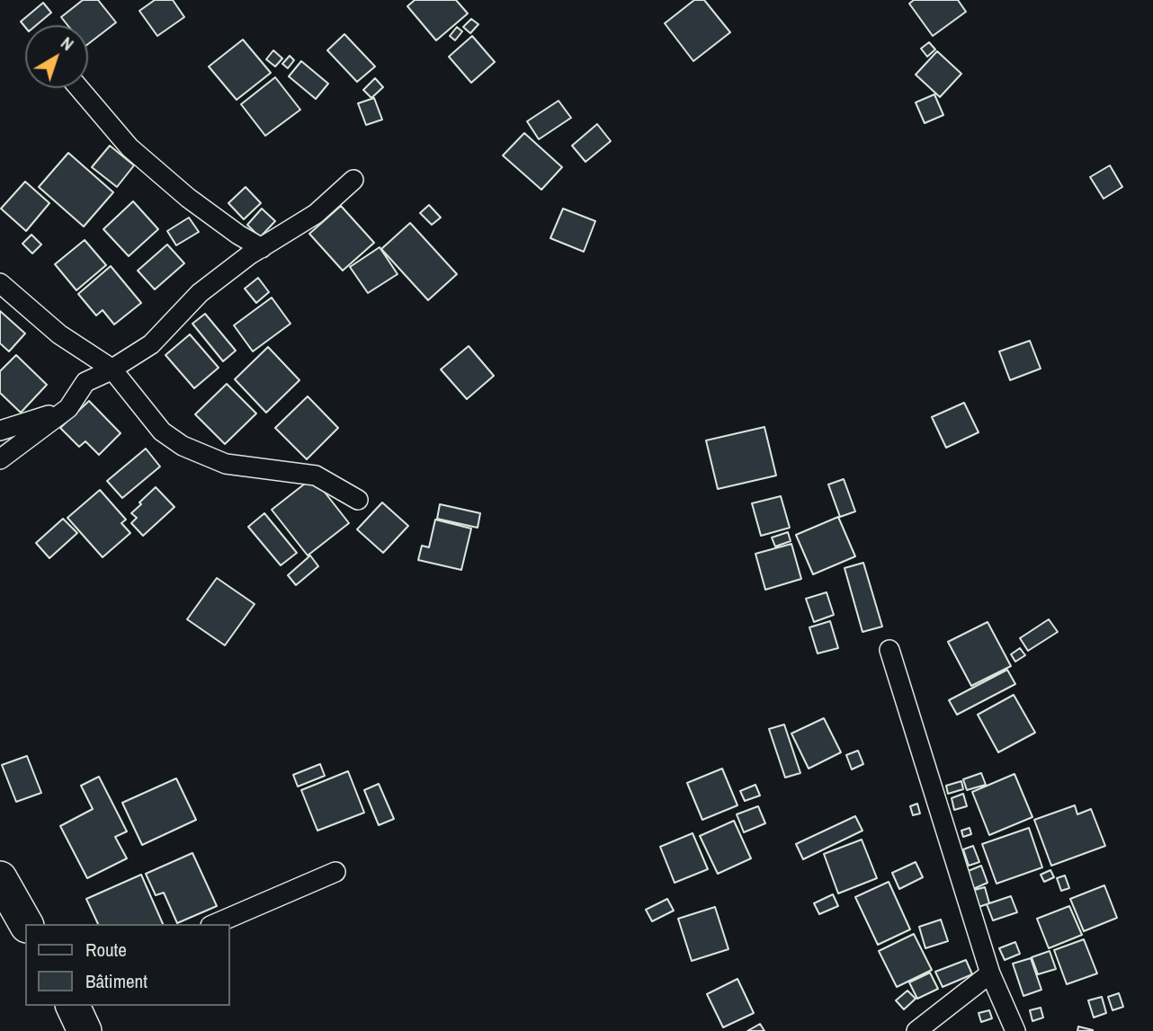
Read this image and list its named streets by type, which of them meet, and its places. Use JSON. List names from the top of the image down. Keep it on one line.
{"legend":["Route","Bâtiment"],"north":"top right"}
